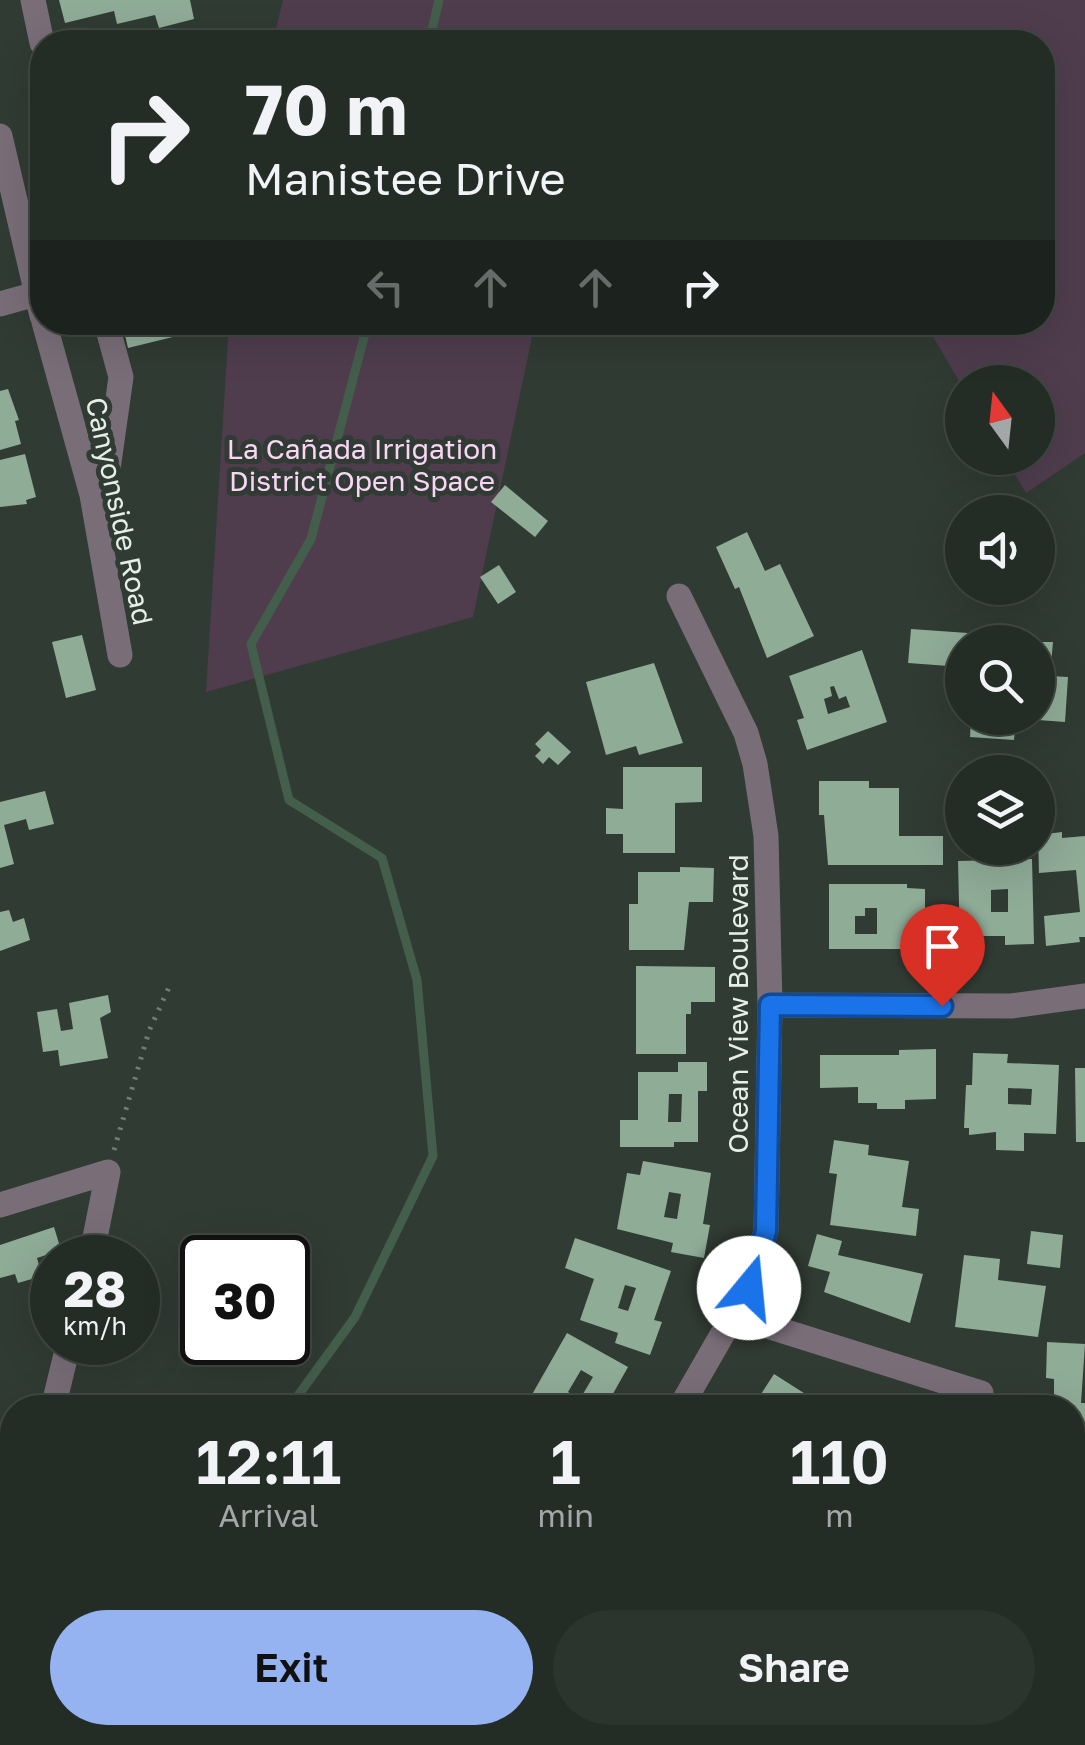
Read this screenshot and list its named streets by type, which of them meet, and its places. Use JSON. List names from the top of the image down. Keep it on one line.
{"streets":{"street":["Canyonside Road","Ocean View Boulevard"]},"parks":["La Cañada Irrigation District Open Space"],"north":"top","page":{"turn":["70 m","Manistee Drive"],"speed":"28 km/h","limit":"30","eta":["12:11","Arrival","1","min","110","m"],"buttons":["Exit","Share"]}}
